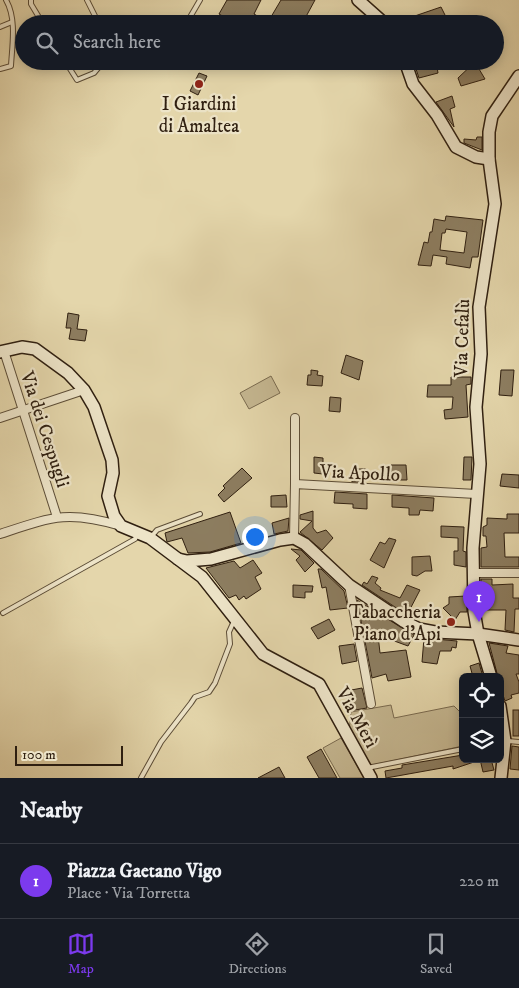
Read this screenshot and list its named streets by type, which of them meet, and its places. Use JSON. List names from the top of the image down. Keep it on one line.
{"streets":{"street":["Via Cefalù","Via dei Cespugli","Via Apollo","Via Merì"]},"crossings":[["Via Cefalù","Via Apollo"]],"places":["I Giardini di Amaltea","Tabaccheria Piano d'Api"],"scale_bar":"100 m","page":{"search":"Search here","pins":"1","scale":"100 m","heading":"Nearby","list":[{"mark":"1","name":"Piazza Gaetano Vigo","note":"Place · Via Torretta","value":"220 m"}],"nav":["Map","Directions","Saved"]}}
